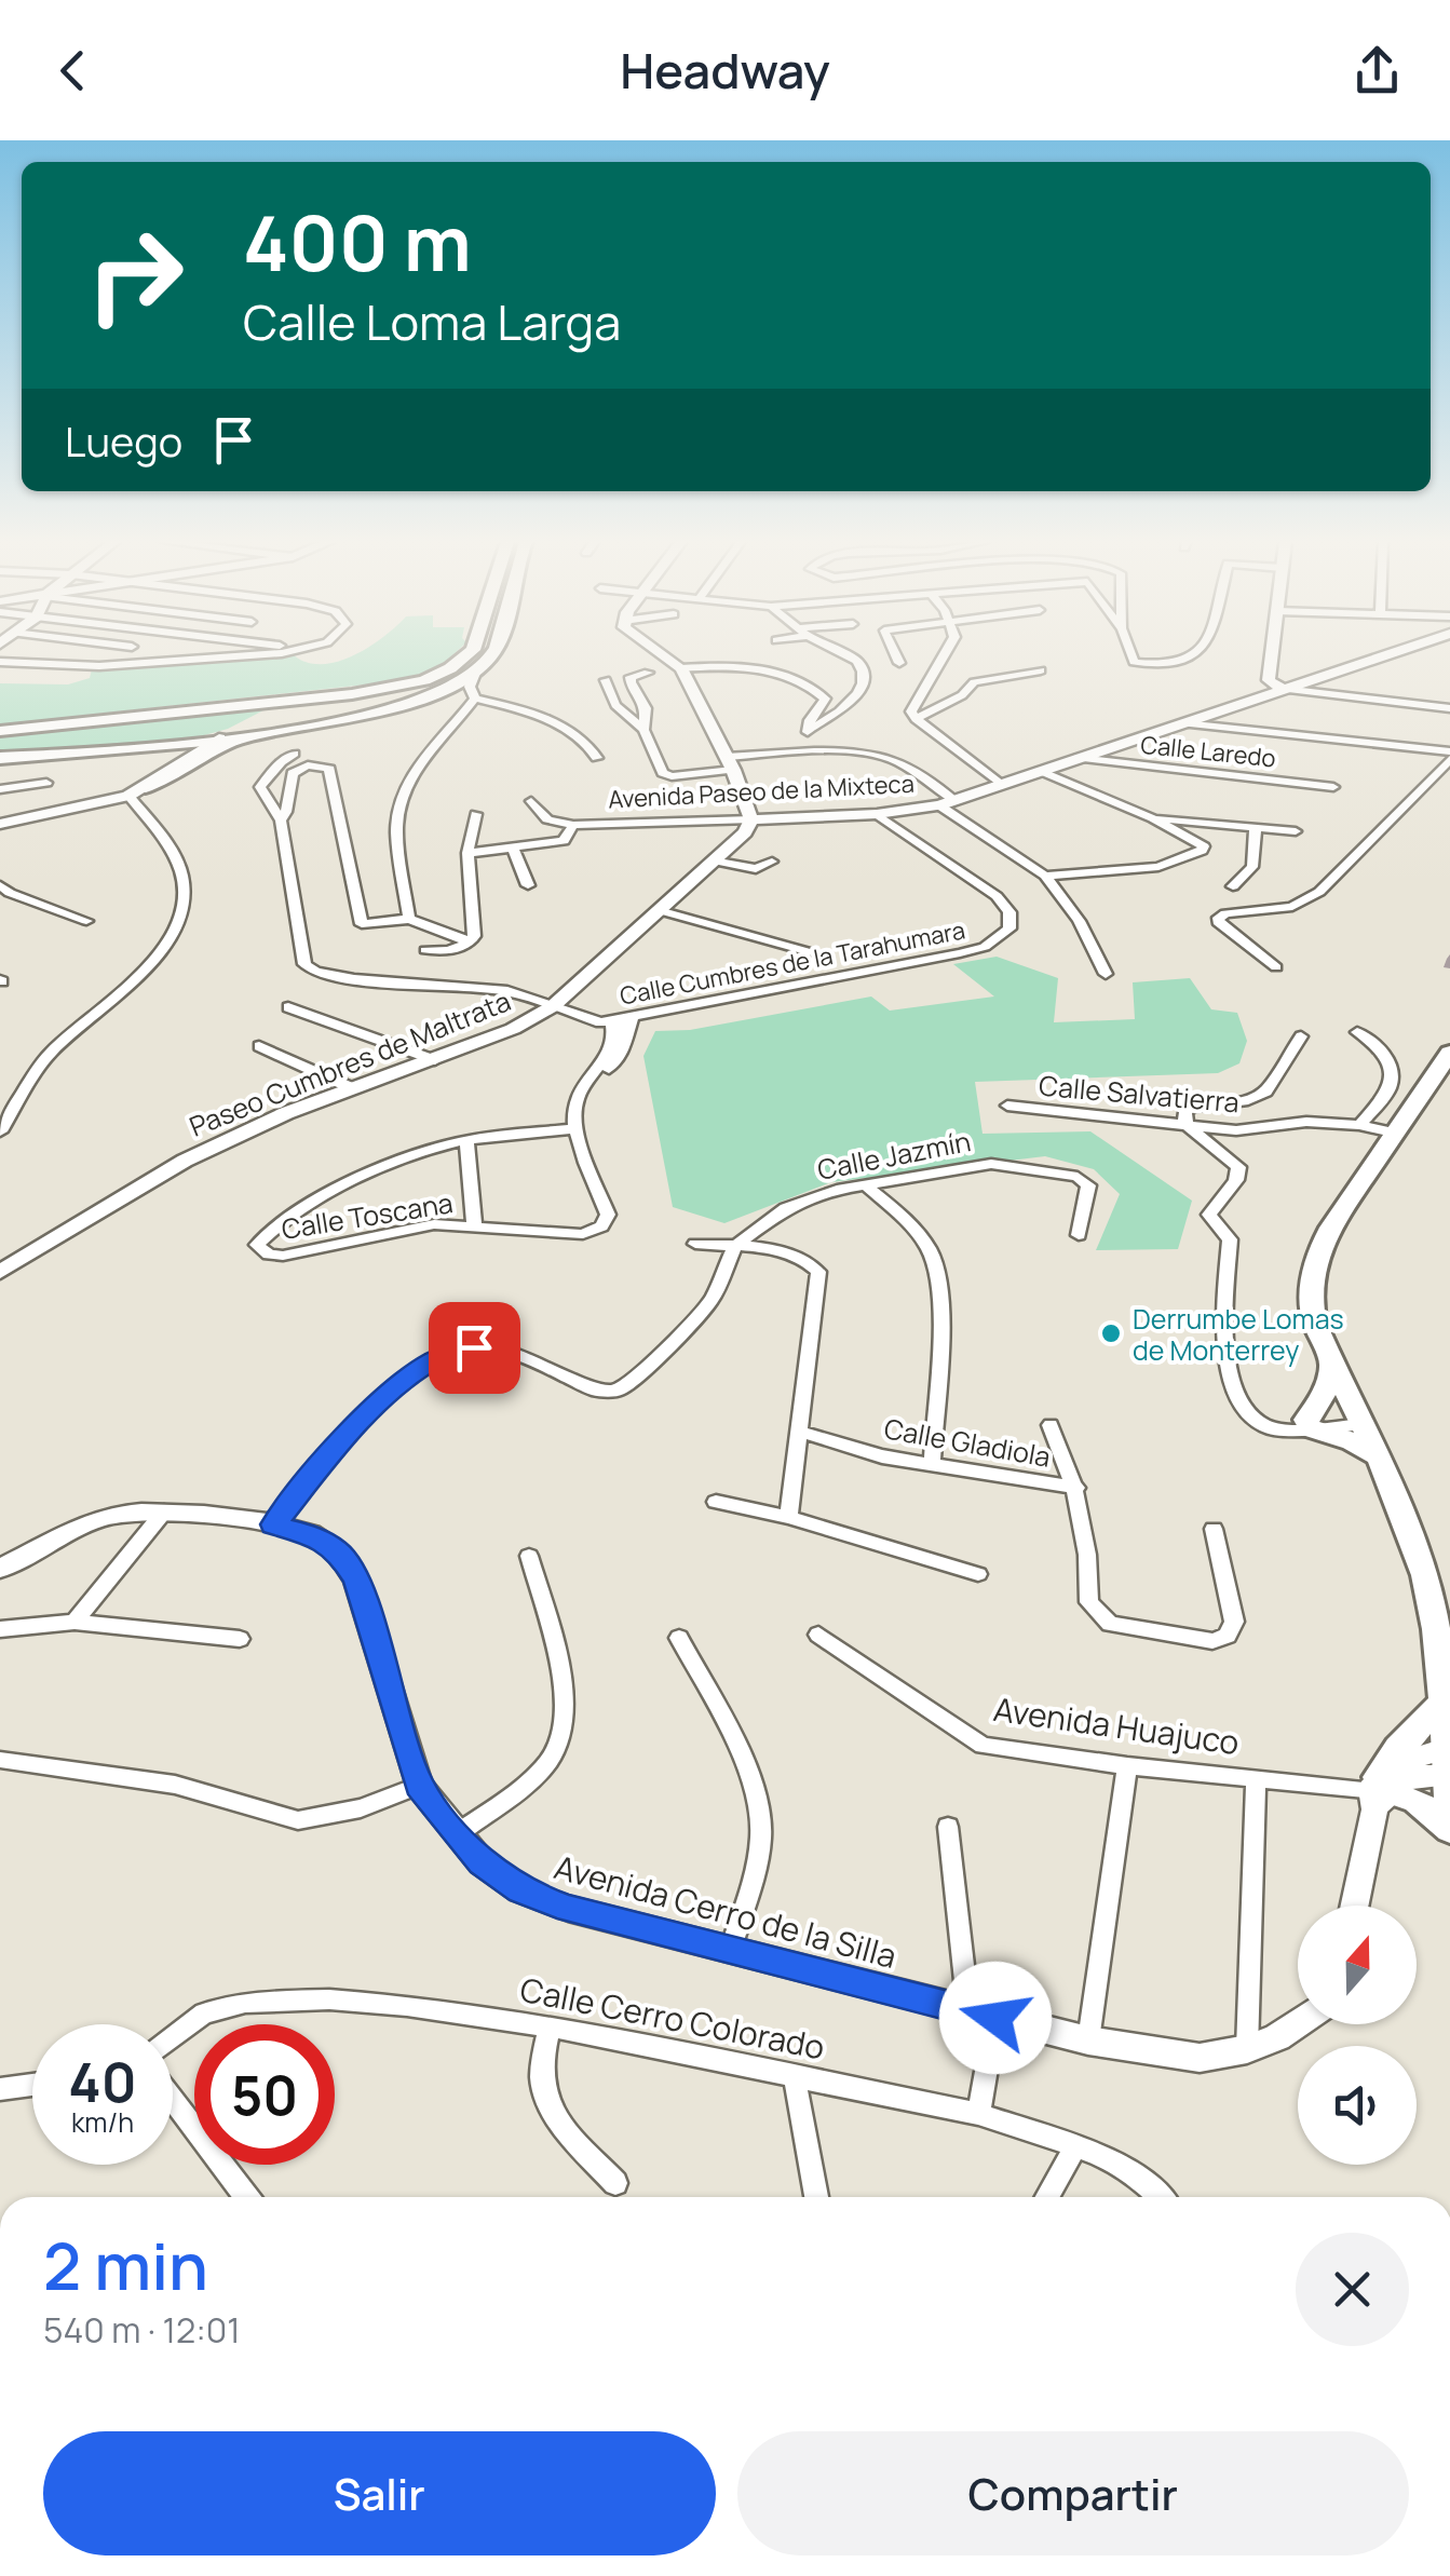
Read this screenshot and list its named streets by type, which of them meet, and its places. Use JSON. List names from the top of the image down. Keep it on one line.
{"streets":{"street":["Calle Laredo","Avenida Paseo de la Mixteca","Calle Cumbres de la Tarahumara","Paseo Cumbres de Maltrata","Calle Salvatierra","Calle Jazmín","Calle Toscana","Calle Gladiola","Avenida Huajuco","Avenida Cerro de la Silla","Calle Cerro Colorado"]},"crossings":[["Calle Laredo","Avenida Paseo de la Mixteca"],["Avenida Paseo de la Mixteca","Calle Cumbres de la Tarahumara"],["Avenida Paseo de la Mixteca","Paseo Cumbres de Maltrata"],["Calle Cumbres de la Tarahumara","Paseo Cumbres de Maltrata"],["Calle Cumbres de la Tarahumara","Calle Toscana"]],"places":["Derrumbe Lomas de Monterrey"],"north":"top","page":{"header":"Headway","turn":["400 m","Calle Loma Larga"],"then":"Luego","speed":"40 km/h","limit":"50","heading":["2 min","540 m · 12:01"],"buttons":["Salir","Compartir"]}}
